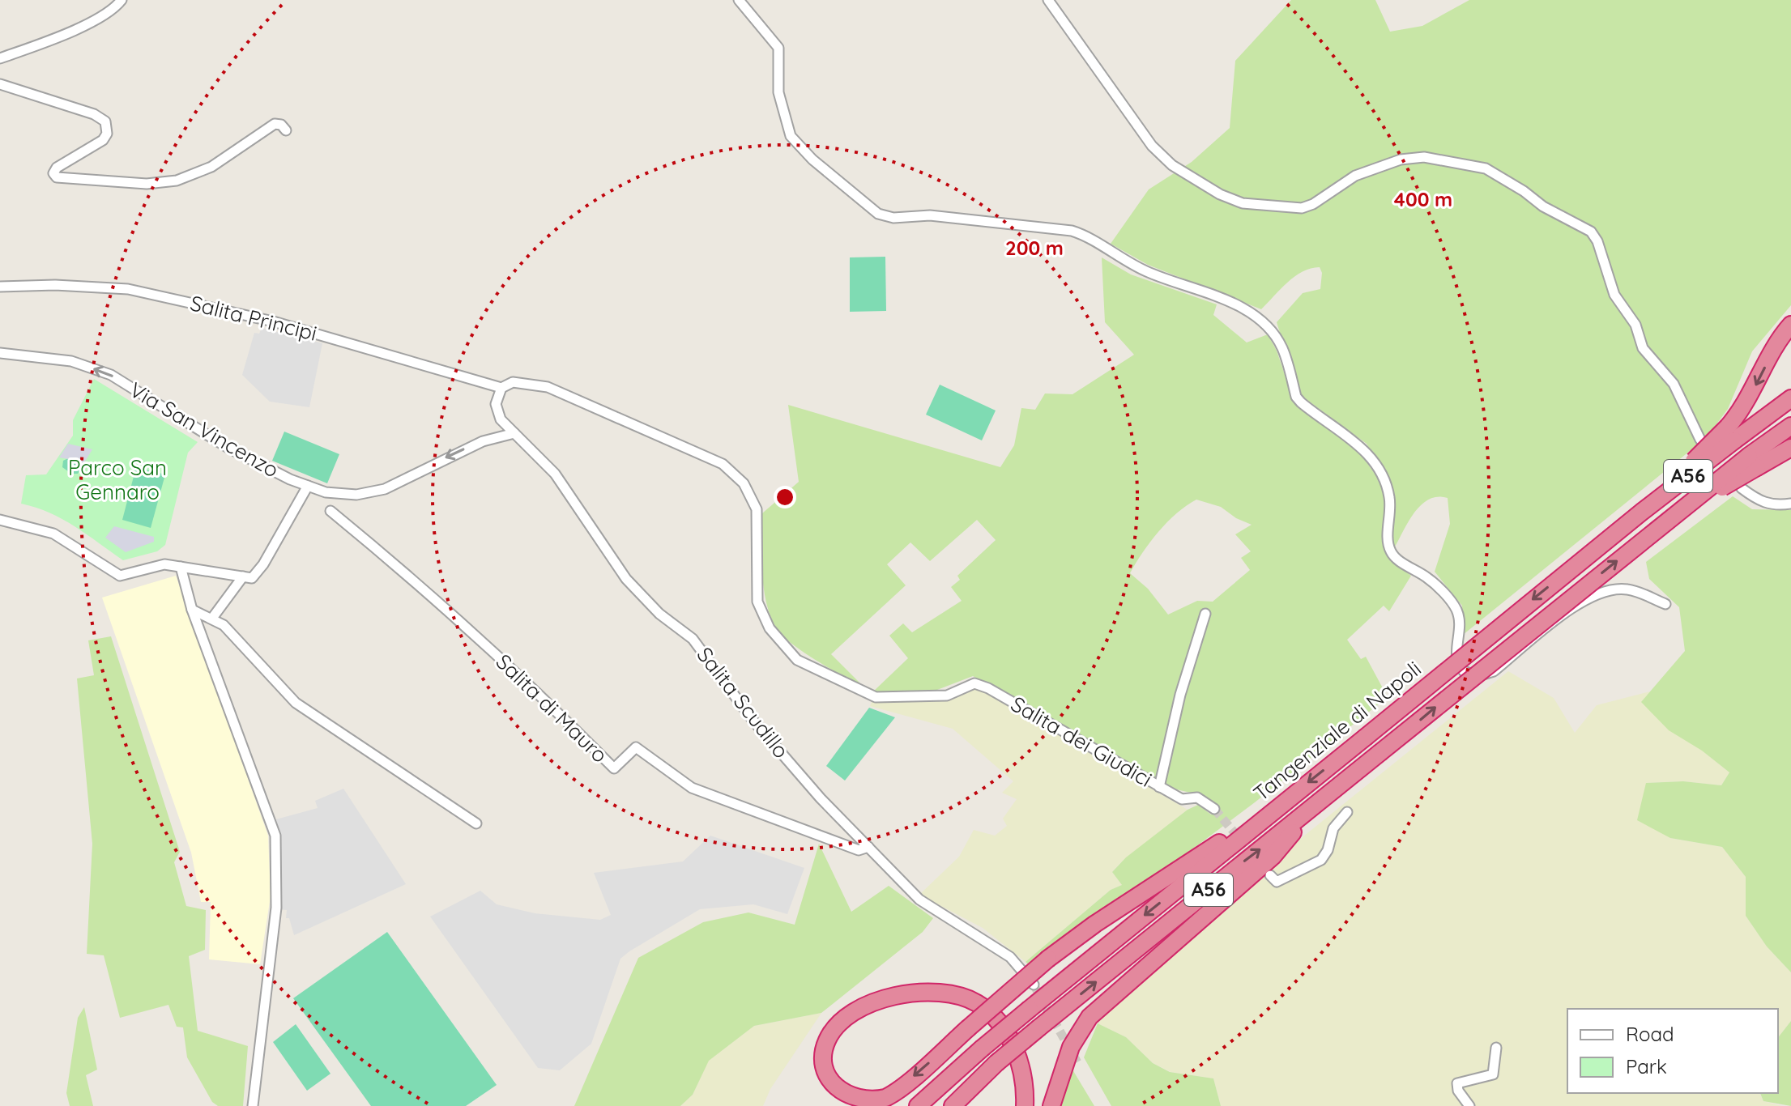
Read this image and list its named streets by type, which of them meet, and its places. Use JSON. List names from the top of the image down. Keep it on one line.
{"streets":{"highway":["A56","Tangenziale di Napoli"],"street":["Salita Principi","Via San Vincenzo","Salita Scudillo","Salita di Mauro","Salita dei Giudici"]},"crossings":[["Salita Principi","Salita Scudillo"],["Salita Principi","Salita dei Giudici"],["Via San Vincenzo","Salita Scudillo"],["A56","Tangenziale di Napoli"],["Salita Scudillo","Salita di Mauro"],["Salita Scudillo","Salita dei Giudici"]],"one_way":["Via San Vincenzo"],"parks":["Parco San Gennaro"],"legend":["Road","Park"],"rings":["400 m","200 m"]}
